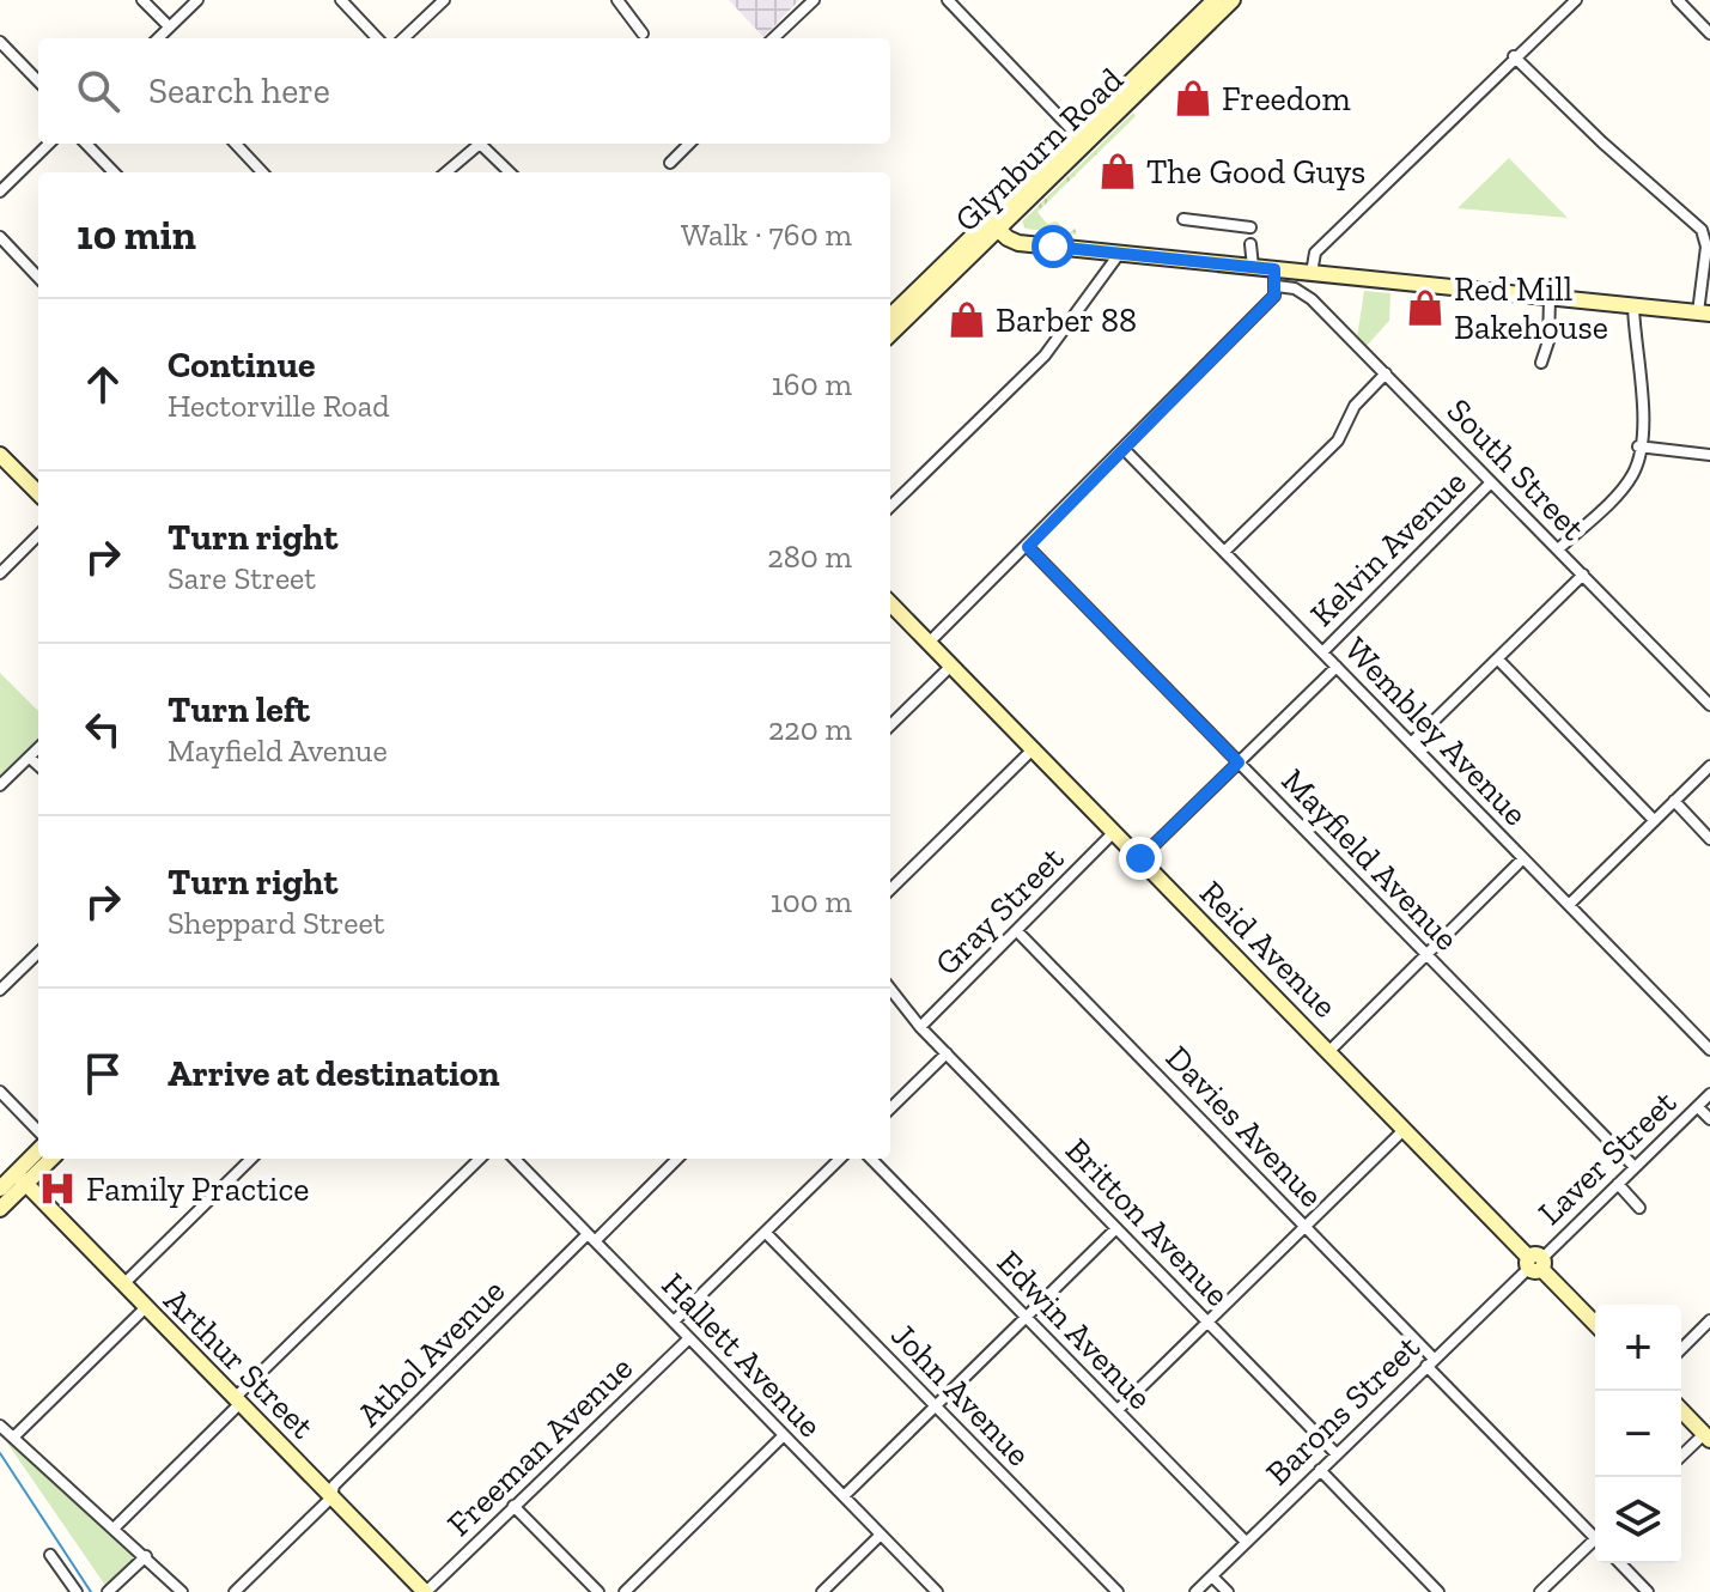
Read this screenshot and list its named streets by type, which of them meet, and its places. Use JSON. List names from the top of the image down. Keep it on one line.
{"streets":{"street":["Glynburn Road","South Street","Kelvin Avenue","Wembley Avenue","Mayfield Avenue","Gray Street","Reid Avenue","Davies Avenue","Laver Street","Britton Avenue","Edwin Avenue","Athol Avenue","Hallett Avenue","Arthur Street","John Avenue","Barons Street","Freeman Avenue"]},"crossings":[["South Street","Kelvin Avenue"],["Kelvin Avenue","Wembley Avenue"],["Mayfield Avenue","Laver Street"],["Gray Street","Reid Avenue"],["Gray Street","Davies Avenue"],["Gray Street","Britton Avenue"],["Reid Avenue","Laver Street"],["Reid Avenue","Barons Street"],["Davies Avenue","Barons Street"],["Laver Street","Barons Street"],["Britton Avenue","Barons Street"],["Edwin Avenue","Barons Street"],["Athol Avenue","Hallett Avenue"],["Athol Avenue","Arthur Street"],["Hallett Avenue","Freeman Avenue"],["Arthur Street","Freeman Avenue"]],"places":{"shop":["Freedom","The Good Guys","Red Mill Bakehouse","Barber 88"],"hospital":["Family Practice"]},"page":{"search":"Search here","heading":["10 min","Walk · 760 m"],"list":[["Continue","Hectorville Road","160 m"],["Turn right","Sare Street","280 m"],["Turn left","Mayfield Avenue","220 m"],["Turn right","Sheppard Street","100 m"],"Arrive at destination"],"map_buttons":["+","−"]}}
